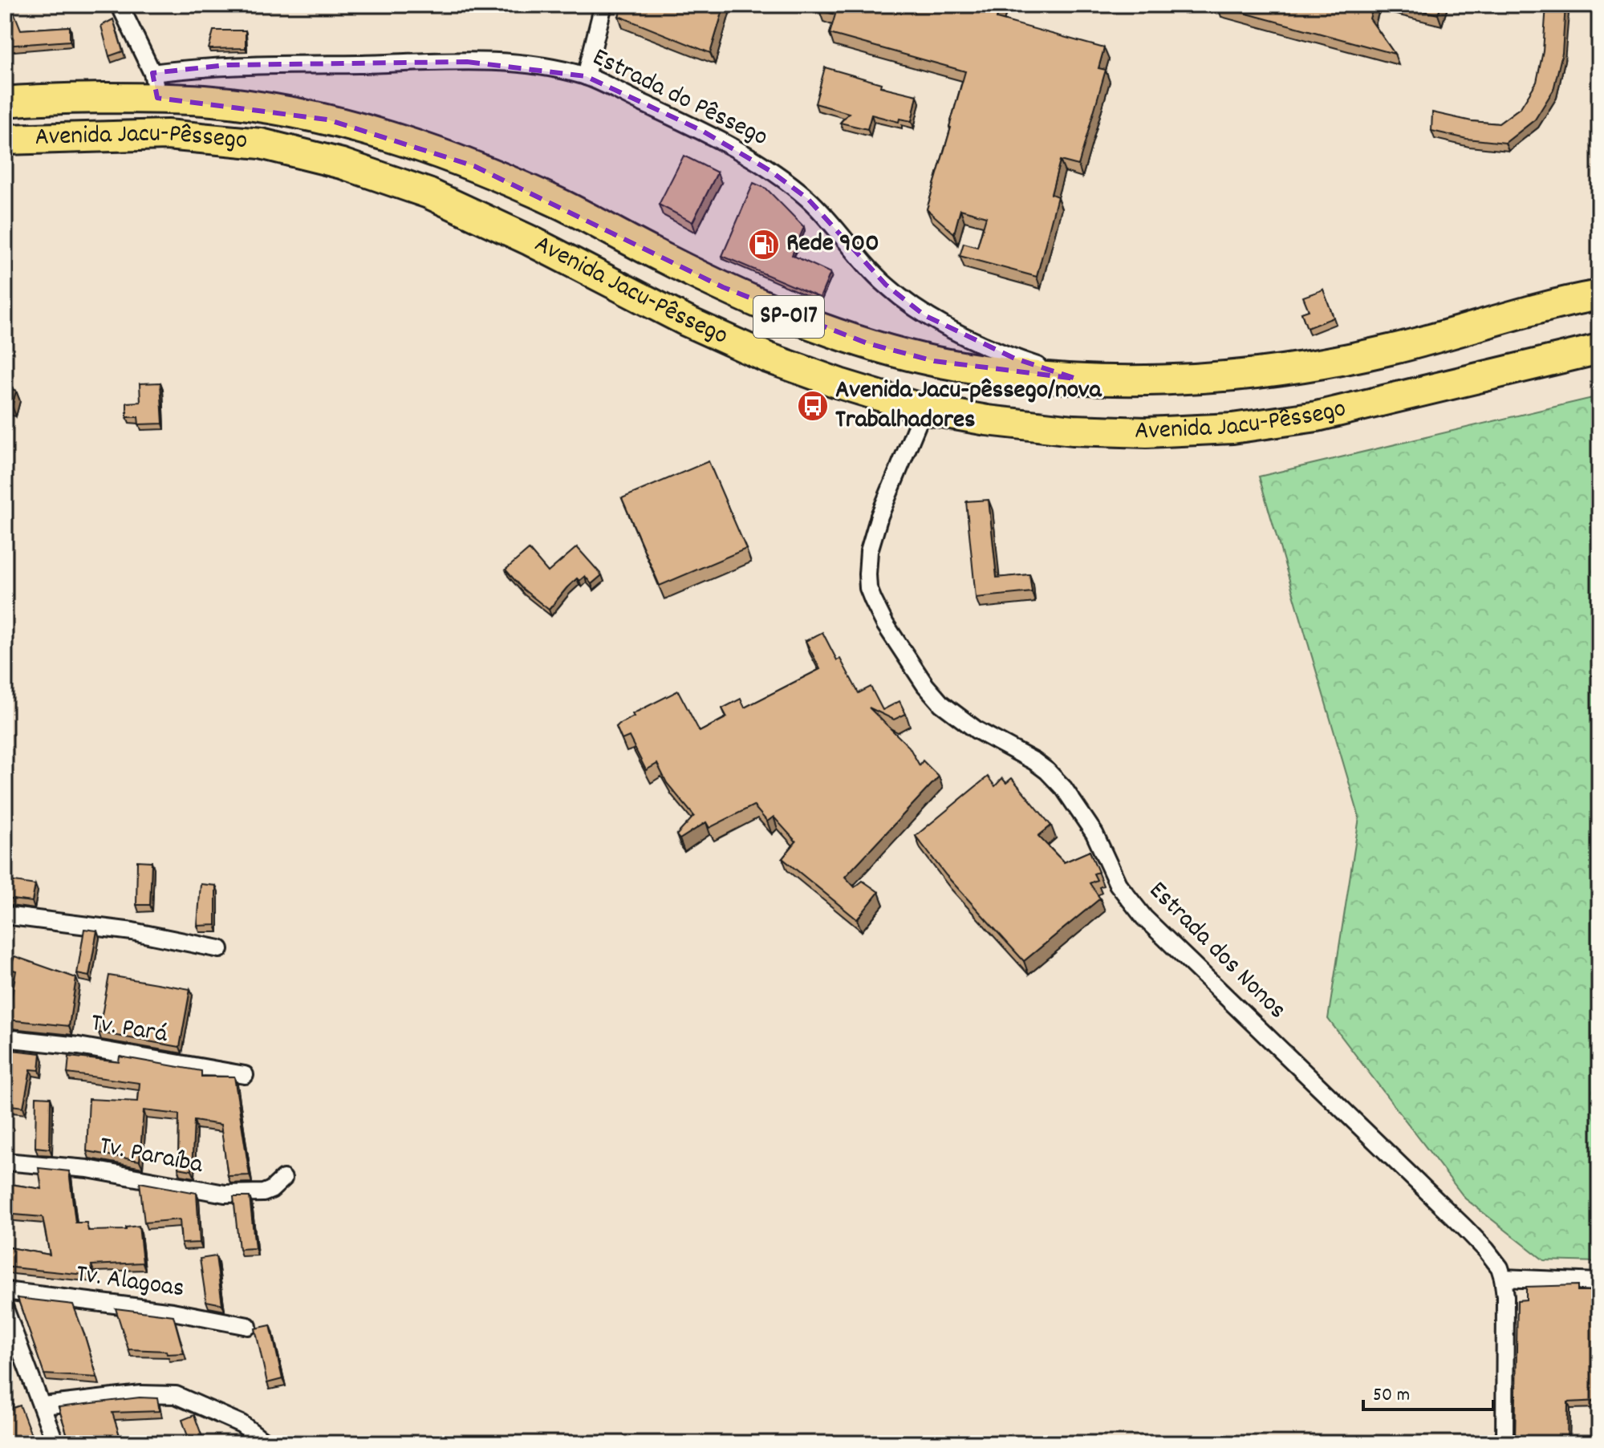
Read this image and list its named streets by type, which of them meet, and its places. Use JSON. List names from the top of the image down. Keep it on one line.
{"streets":{"highway":["Avenida Jacu-Pêssego","SP-017"],"street":["Estrada do Pêssego","Estrada dos Nonos","Tv. Pará","Tv. Paraíba","Tv. Alagoas"]},"crossings":[["Estrada do Pêssego","Avenida Jacu-Pêssego"],["Avenida Jacu-Pêssego","Estrada dos Nonos"]],"places":{"fuel station":["Rede 900"],"bus stop":["Avenida Jacu-pêssego/nova Trabalhadores"]},"scale_bar":"50 m"}
